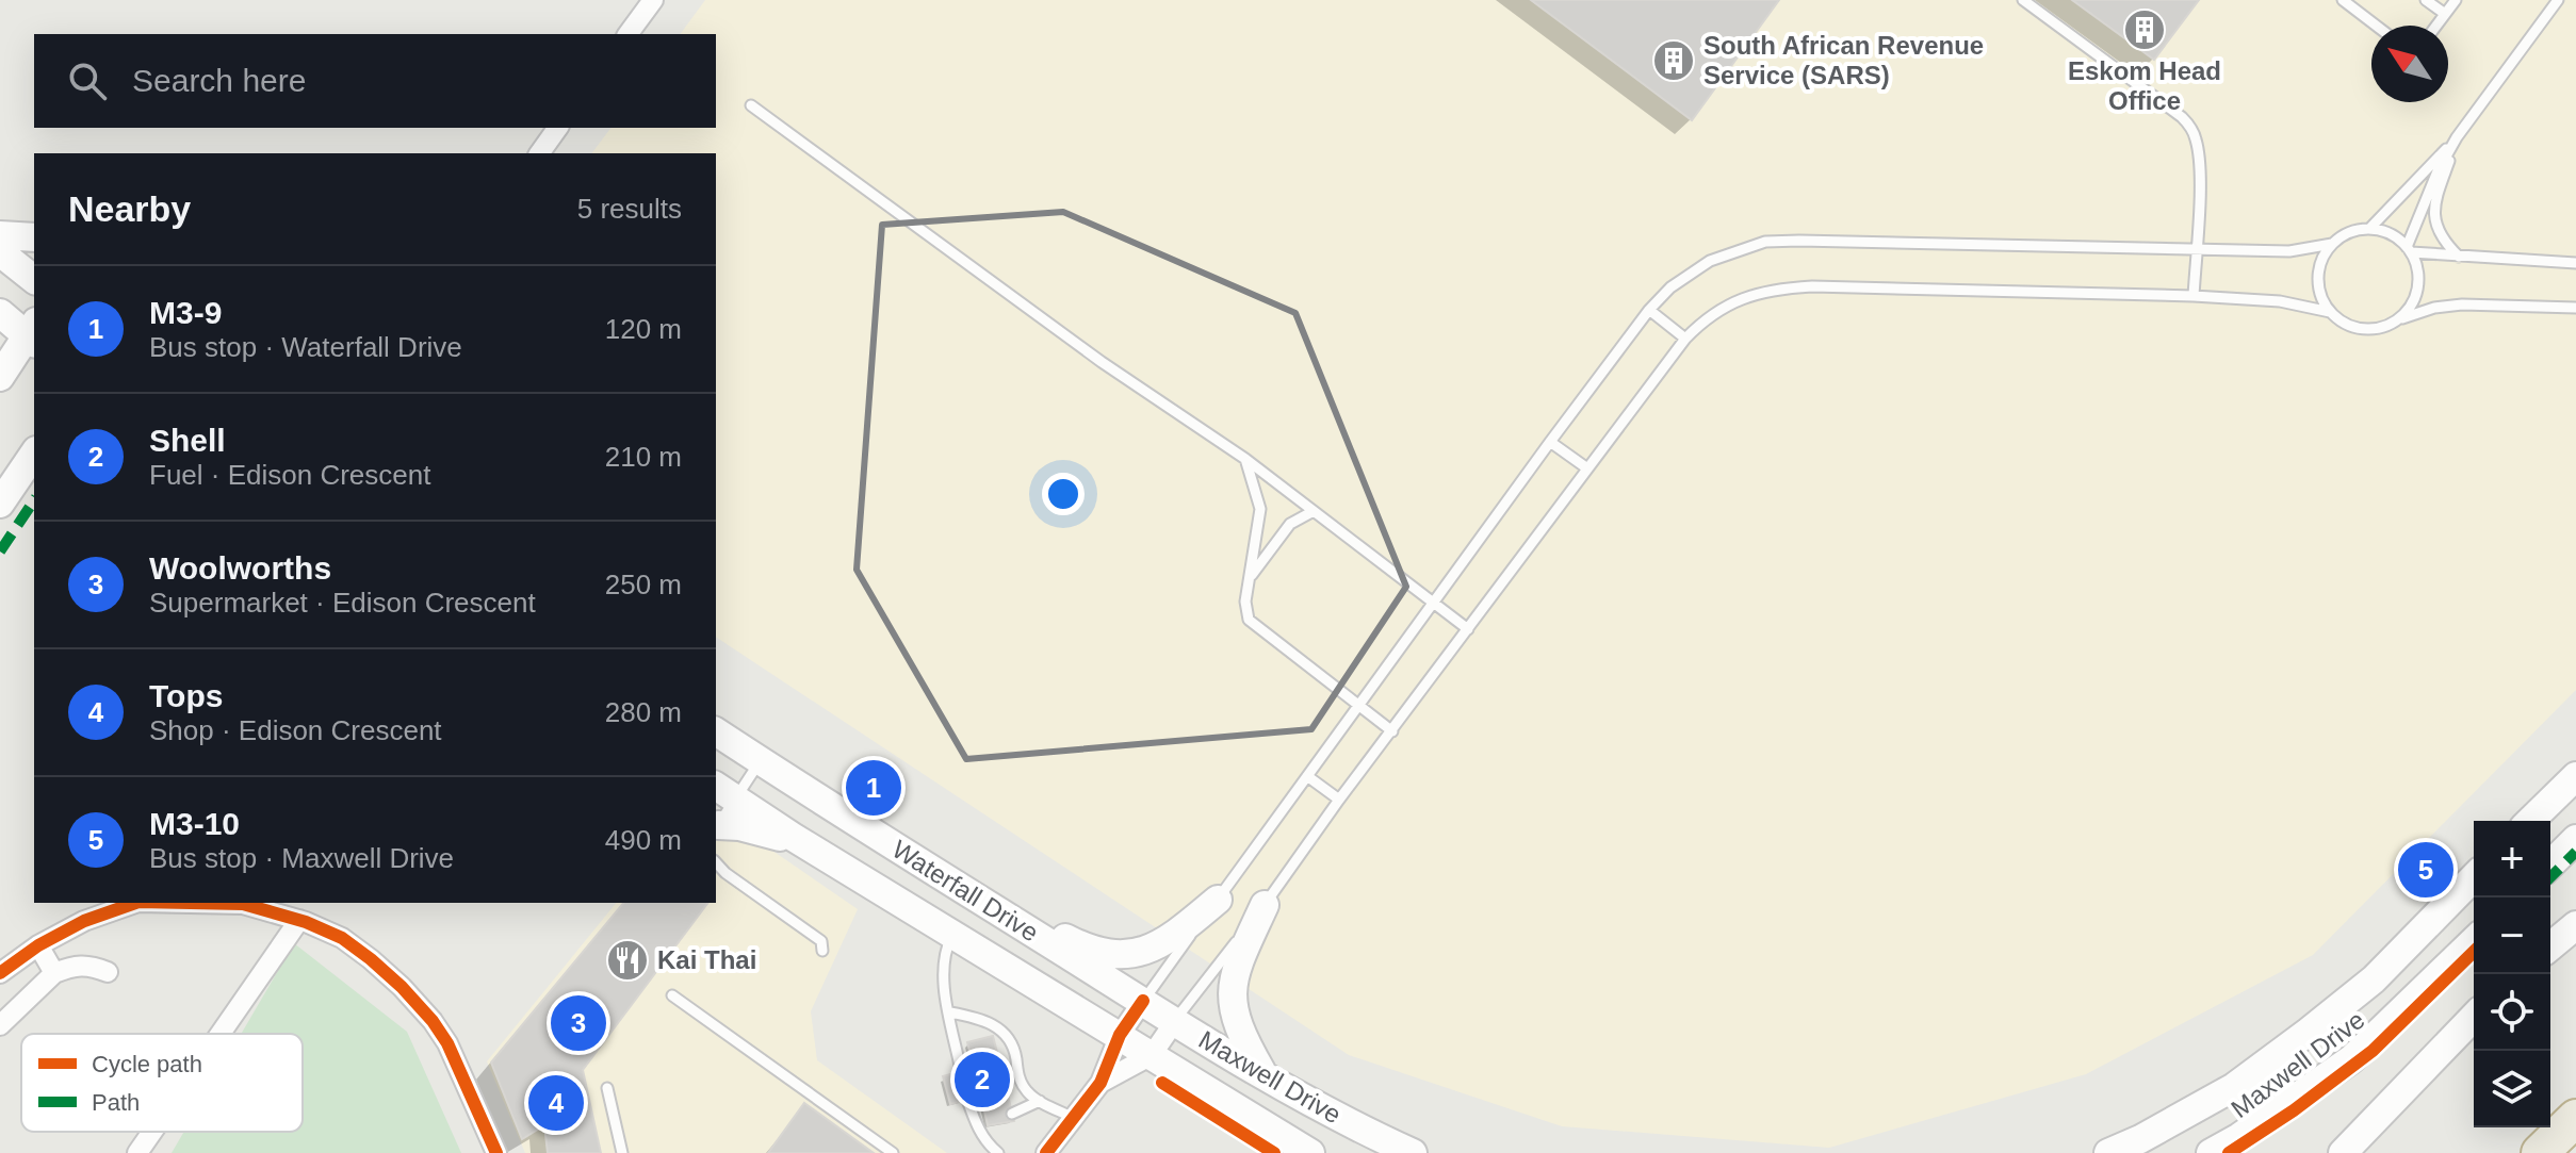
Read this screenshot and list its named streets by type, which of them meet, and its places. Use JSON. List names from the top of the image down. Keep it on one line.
{"streets":{"main road":["Waterfall Drive","Maxwell Drive"]},"crossings":[["Waterfall Drive","Maxwell Drive"]],"places":{"building":["Eskom Head Office","South African Revenue Service (SARS)"],"restaurant":["Kai Thai"]},"legend":["Cycle path","Path"],"north":"top left","page":{"search":"Search here","heading":["Nearby","5 results"],"list":[{"mark":"1","name":"M3-9","note":"Bus stop · Waterfall Drive","value":"120 m"},{"mark":"2","name":"Shell","note":"Fuel · Edison Crescent","value":"210 m"},{"mark":"3","name":"Woolworths","note":"Supermarket · Edison Crescent","value":"250 m"},{"mark":"4","name":"Tops","note":"Shop · Edison Crescent","value":"280 m"},{"mark":"5","name":"M3-10","note":"Bus stop · Maxwell Drive","value":"490 m"}],"pins":["1","5","3","2","4"],"map_buttons":["+","−"]}}
